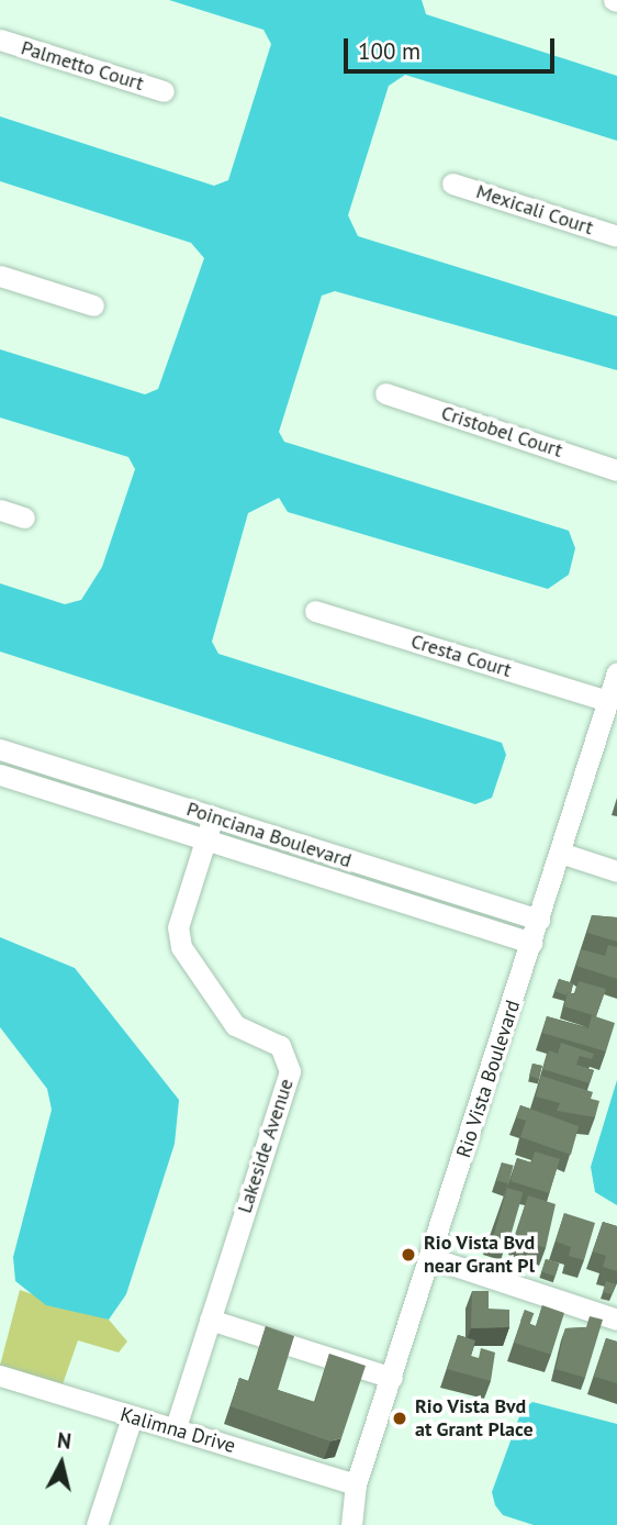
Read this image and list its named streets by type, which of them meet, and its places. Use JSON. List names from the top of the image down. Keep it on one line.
{"streets":{"street":["Palmetto Court","Mexicali Court","Cristobel Court","Cresta Court","Poinciana Boulevard","Rio Vista Boulevard","Lakeside Avenue","Kalimna Drive"]},"crossings":[["Cresta Court","Rio Vista Boulevard"],["Poinciana Boulevard","Rio Vista Boulevard"],["Poinciana Boulevard","Lakeside Avenue"],["Rio Vista Boulevard","Kalimna Drive"],["Lakeside Avenue","Kalimna Drive"]],"places":["Rio Vista Bvd near Grant Pl","Rio Vista Bvd at Grant Place"],"scale_bar":"100 m","north":"top"}
